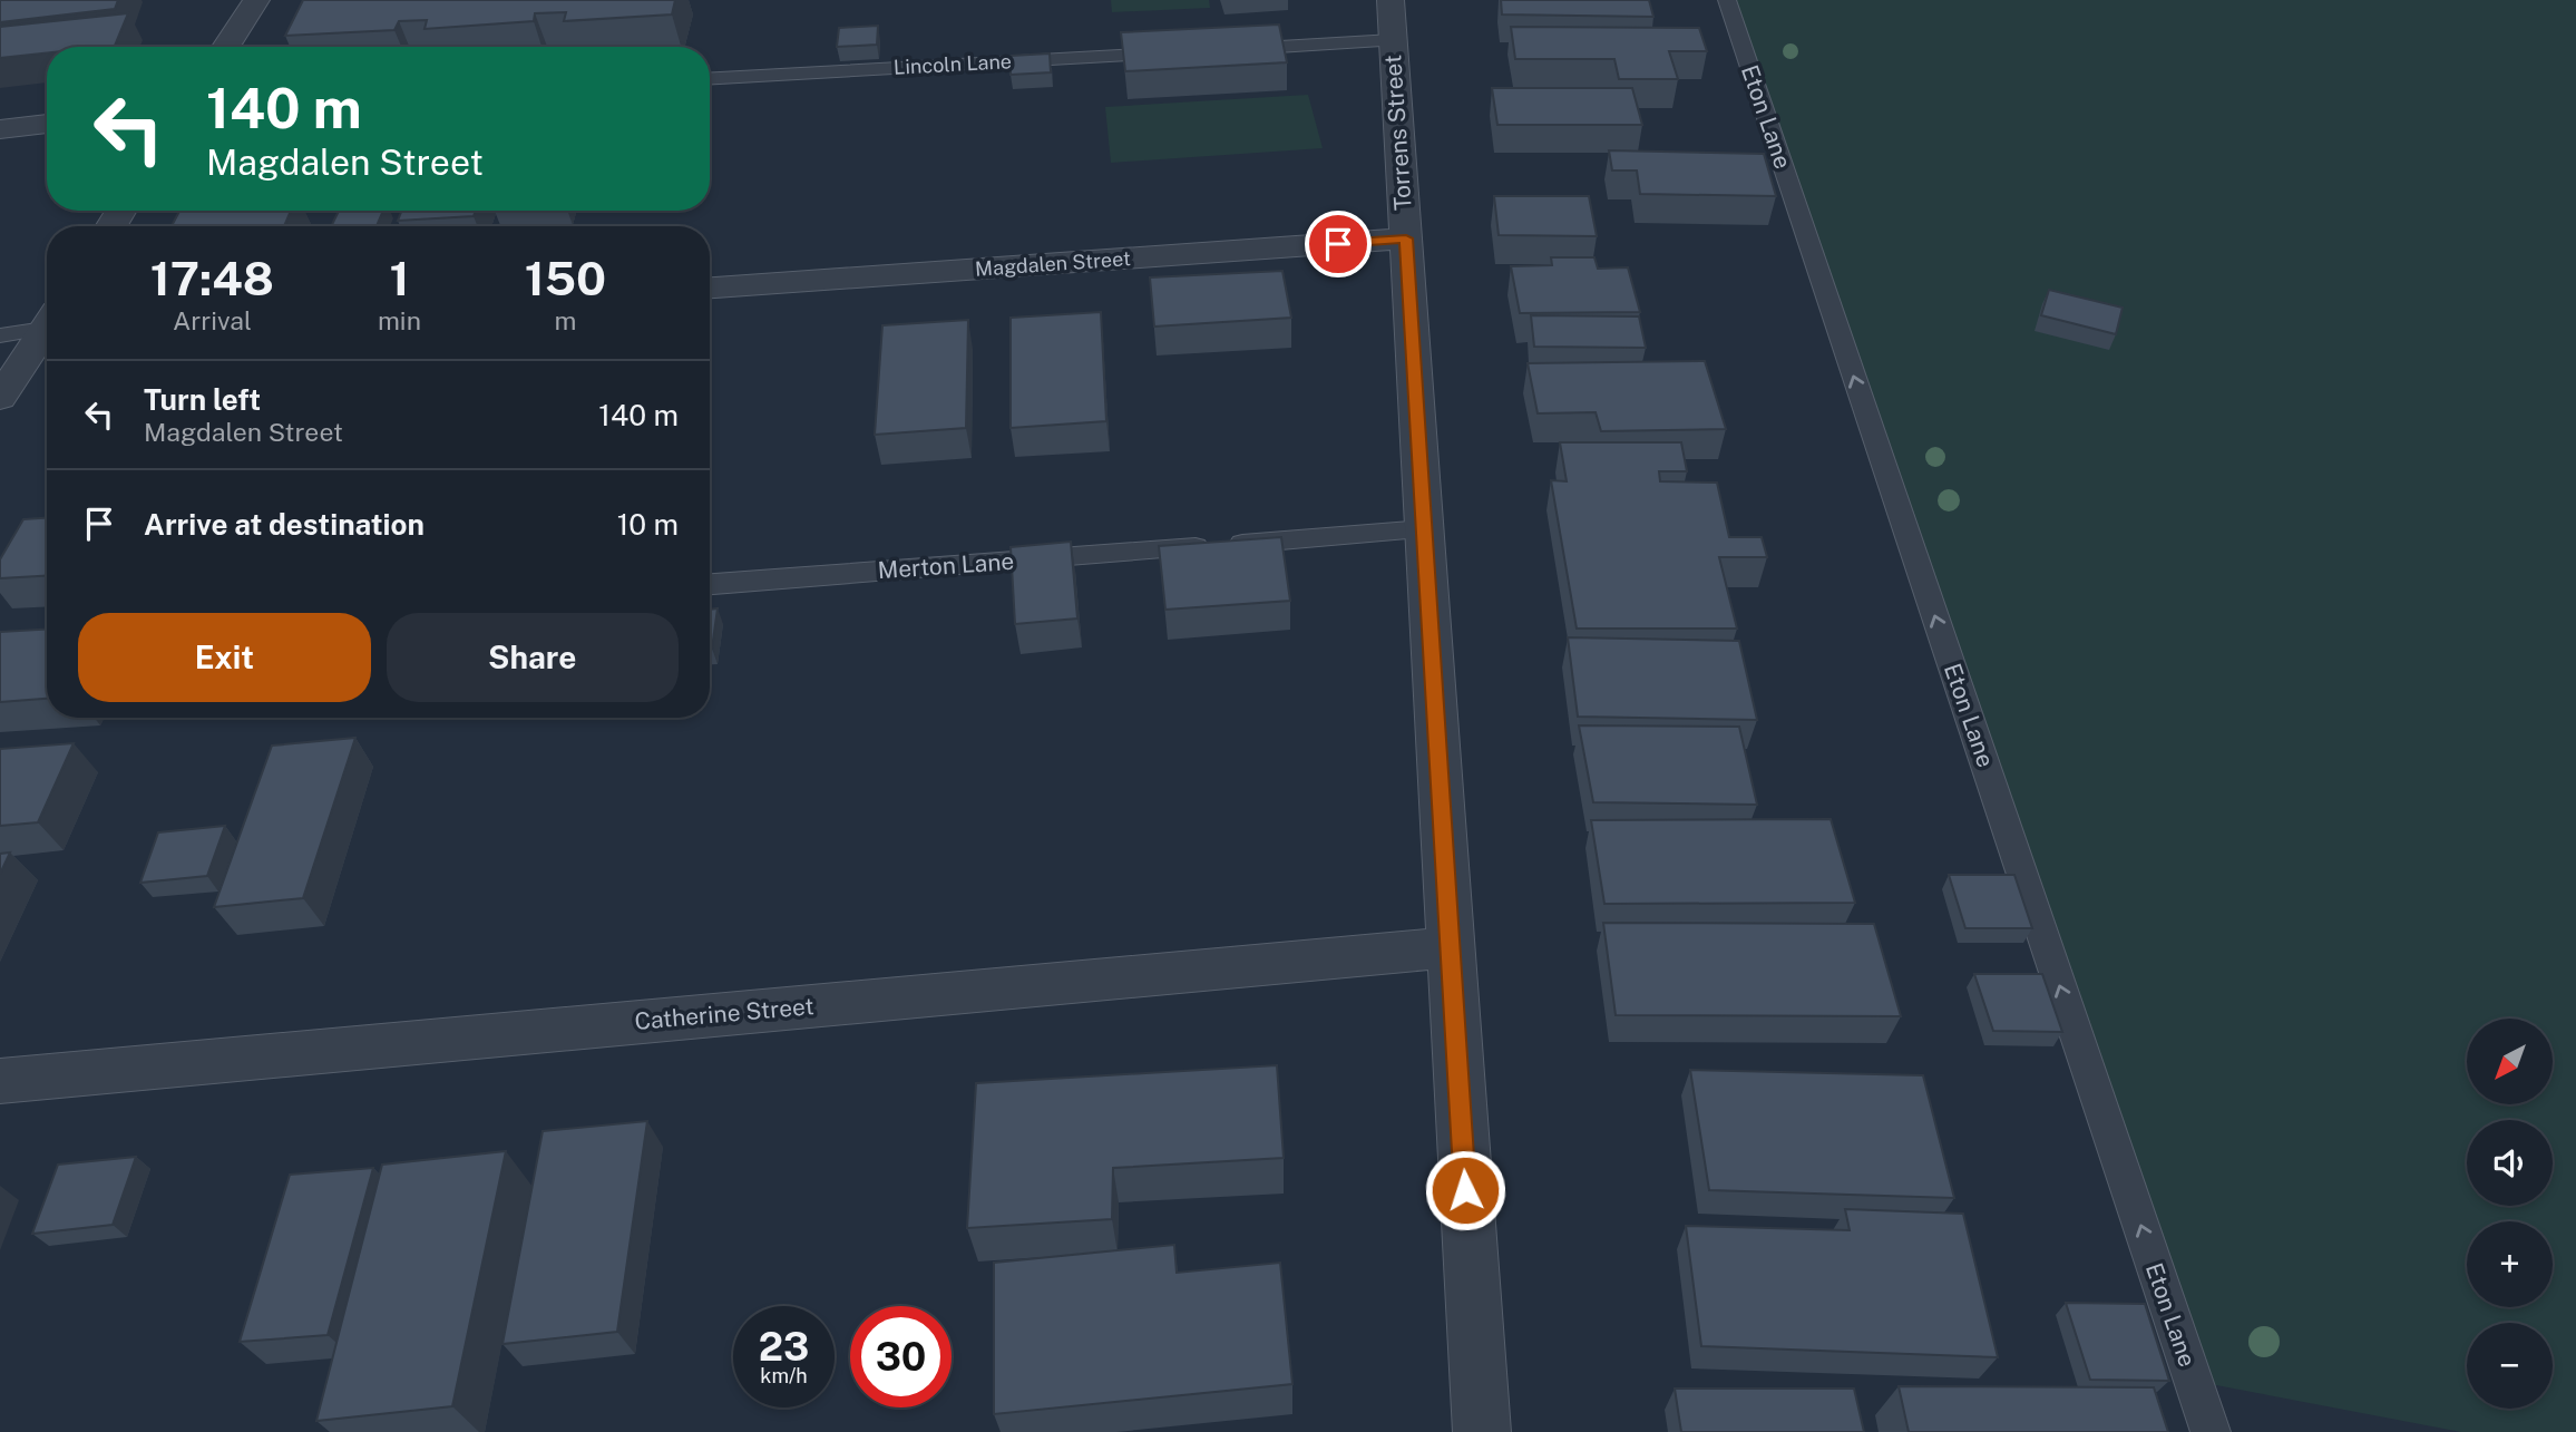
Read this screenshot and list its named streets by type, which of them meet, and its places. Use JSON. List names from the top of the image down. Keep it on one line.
{"streets":{"street":["Torrens Street","Magdalen Street","Catherine Street"],"lane":["Lincoln Lane","Eton Lane","Merton Lane"]},"crossings":[["Torrens Street","Magdalen Street"],["Torrens Street","Merton Lane"],["Torrens Street","Catherine Street"]],"one_way":["Eton Lane"],"north":"bottom left","page":{"turn":["140 m","Magdalen Street"],"eta":["17:48","Arrival","1","min","150","m"],"list":[{"name":"Turn left","note":"Magdalen Street","value":"140 m"},{"name":"Arrive at destination","value":"10 m"}],"buttons":["Exit","Share"],"map_buttons":["+","−"],"speed":"23 km/h","limit":"30"}}
